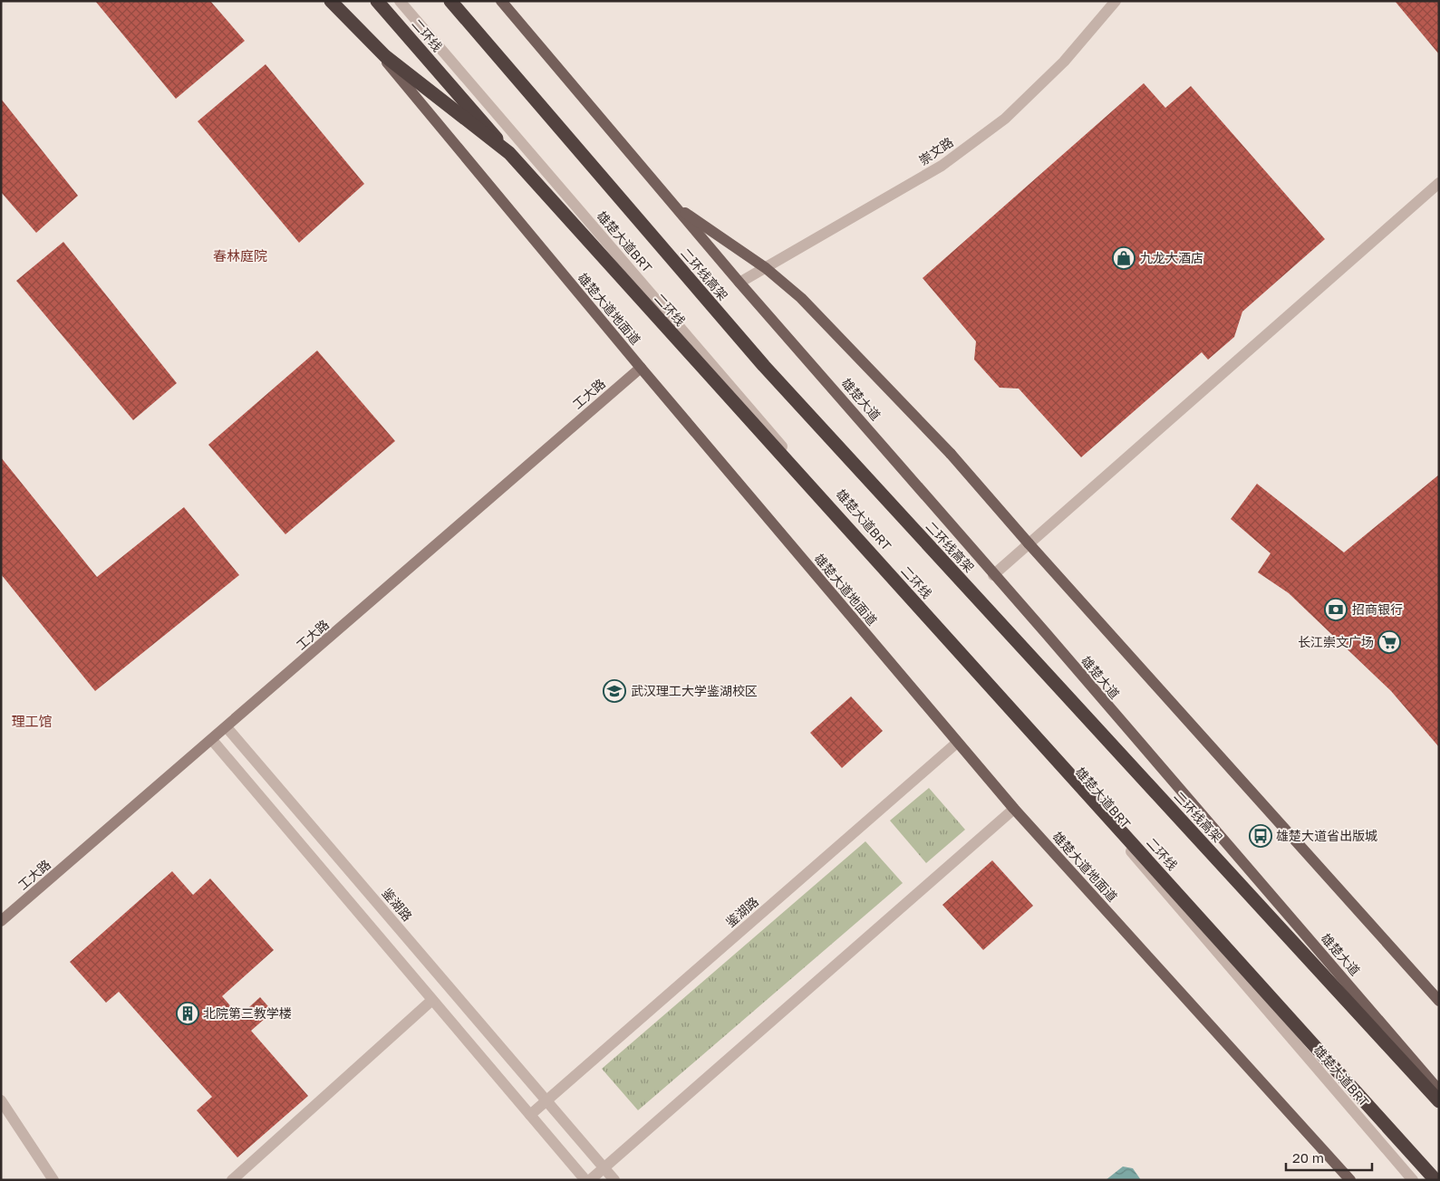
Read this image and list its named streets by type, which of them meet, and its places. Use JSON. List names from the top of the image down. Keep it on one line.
{"streets":{"highway":["二环线","二环线高架"],"main road":["雄楚大道地面道","雄楚大道"],"street":["崇文路","雄楚大道BRT","工大路","鉴湖路"]},"crossings":[["崇文路","雄楚大道"],["雄楚大道地面道","工大路"],["雄楚大道地面道","鉴湖路"],["工大路","鉴湖路"]],"districts":["春林庭院","理工馆"],"places":{"shop":["九龙大酒店"],"bank":["招商银行"],"supermarket":["长江崇文广场"],"school or university":["武汉理工大学鉴湖校区"],"bus stop":["雄楚大道省出版城"],"building":["北院第三教学楼"]},"scale_bar":"20 m"}
